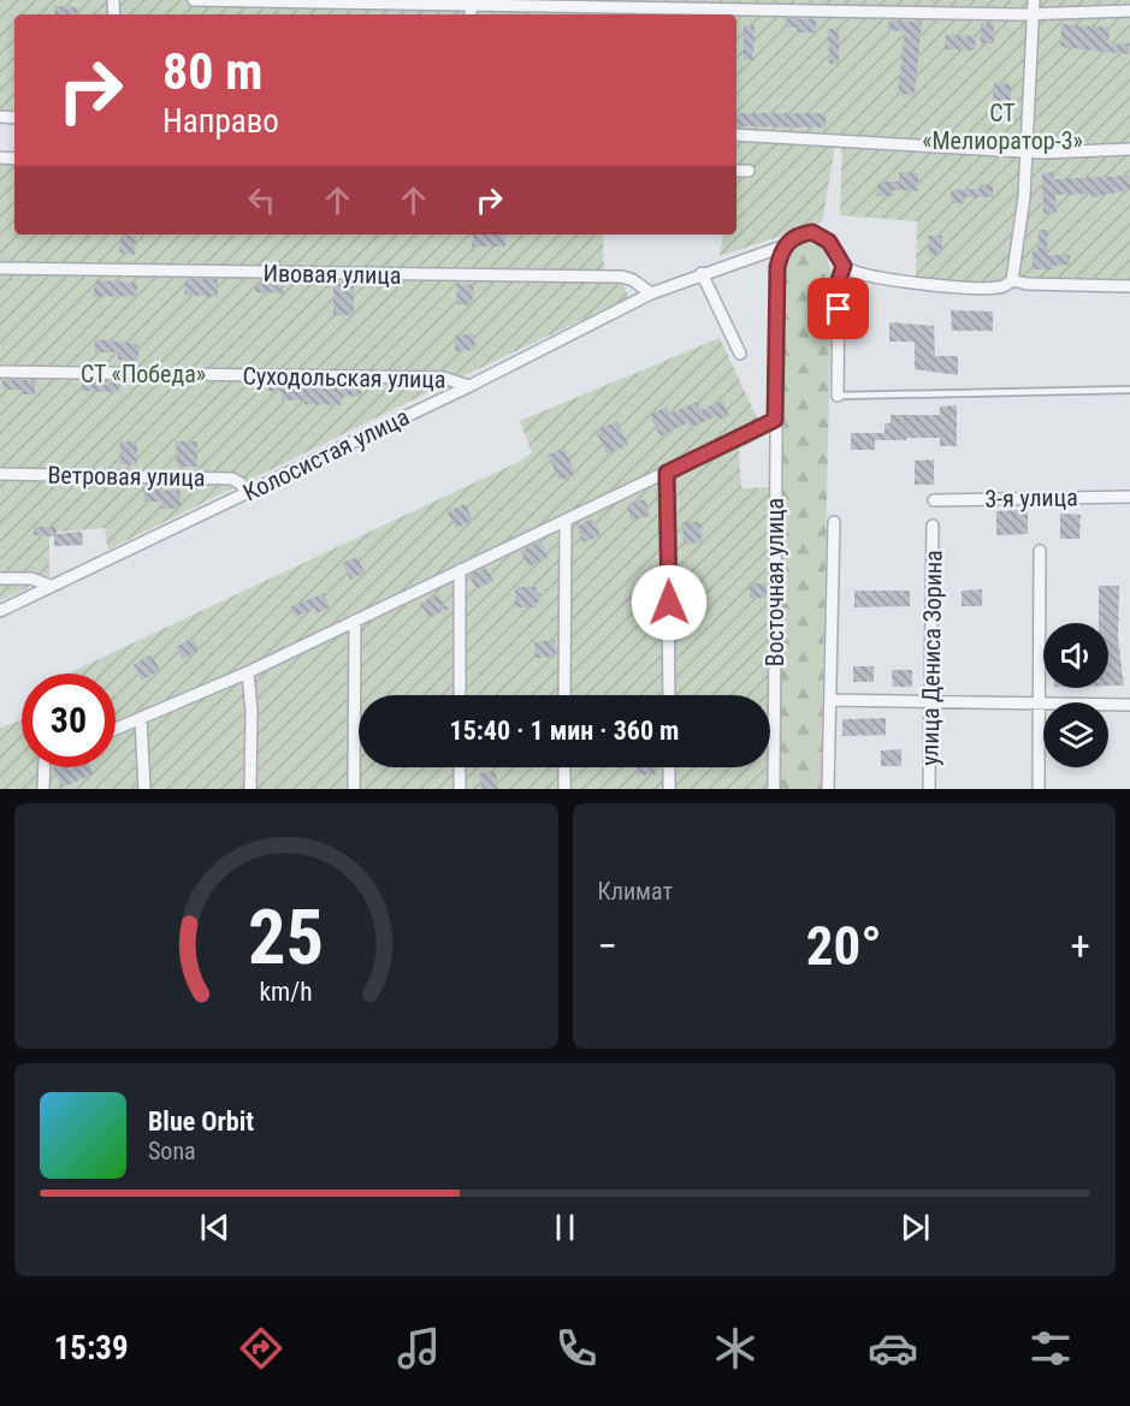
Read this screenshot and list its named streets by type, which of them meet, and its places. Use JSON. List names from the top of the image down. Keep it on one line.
{"streets":{"street":["Ивовая улица","Суходольская улица","Колосистая улица","Ветровая улица","3-я улица","Восточная улица","улица Дениса Зорина"]},"crossings":[["Ивовая улица","Колосистая улица"],["Суходольская улица","Колосистая улица"],["Колосистая улица","Ветровая улица"],["Колосистая улица","Восточная улица"]],"parks":["СТ «Мелиоратор-3»","СТ «Победа»"],"page":{"turn":["80 m","Направо"],"limit":"30","trip":"15:40 · 1 мин · 360 m","tile":"Климат","heat":["−","20°","+"],"song":["Blue Orbit","Sona"],"tabs":"15:39","gauge":["25","km/h"]}}
